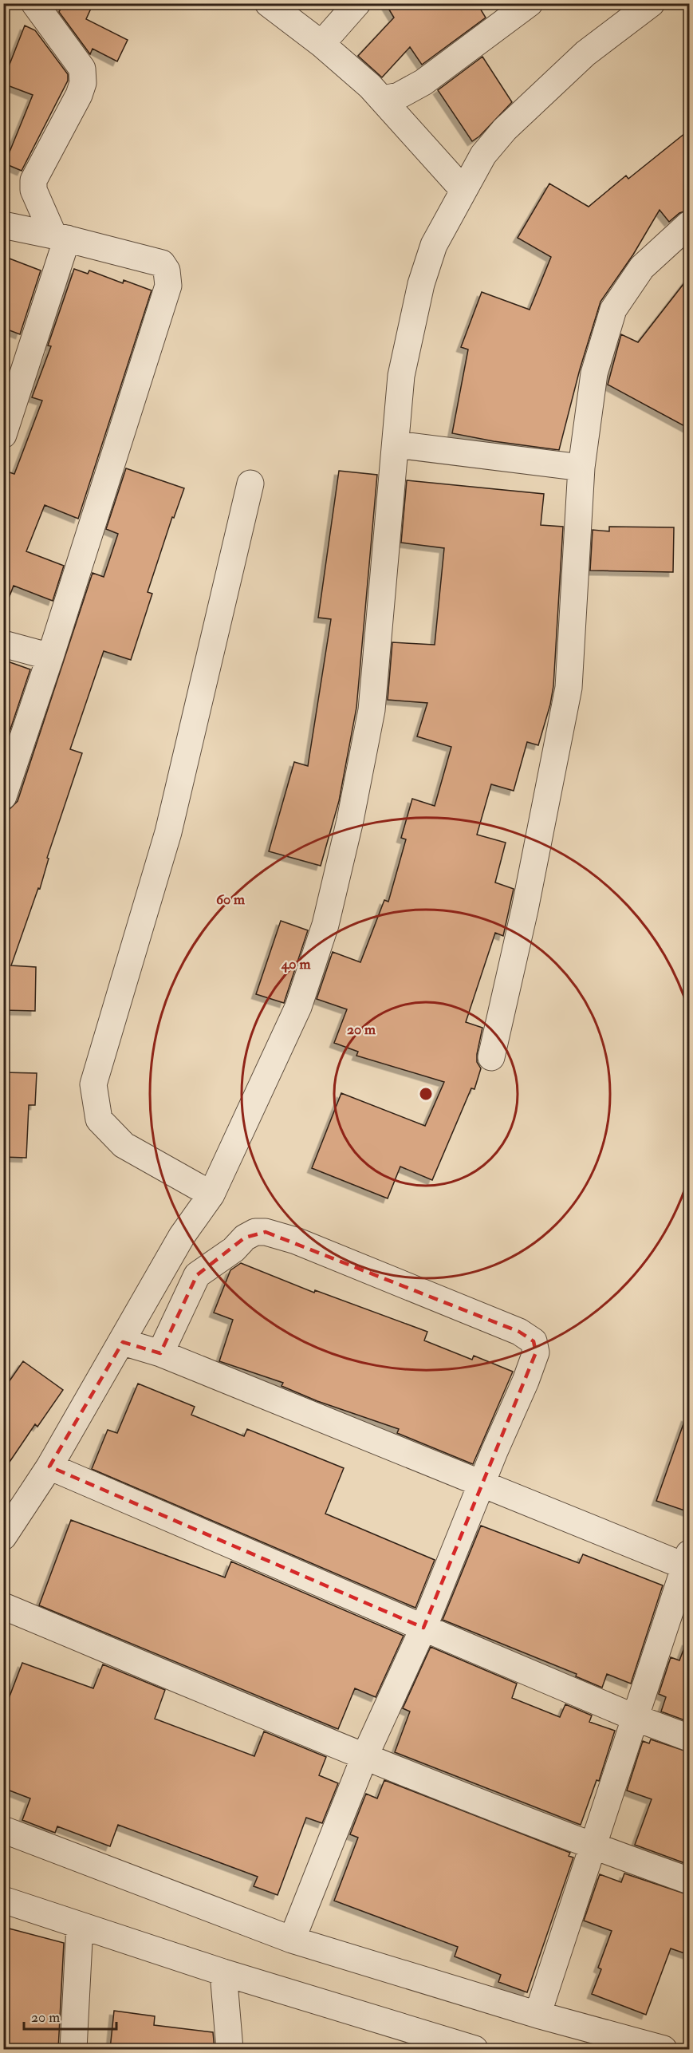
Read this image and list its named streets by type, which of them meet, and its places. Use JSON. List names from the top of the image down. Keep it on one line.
{"scale_bar":"20 m","rings":["60 m","40 m","20 m"]}
